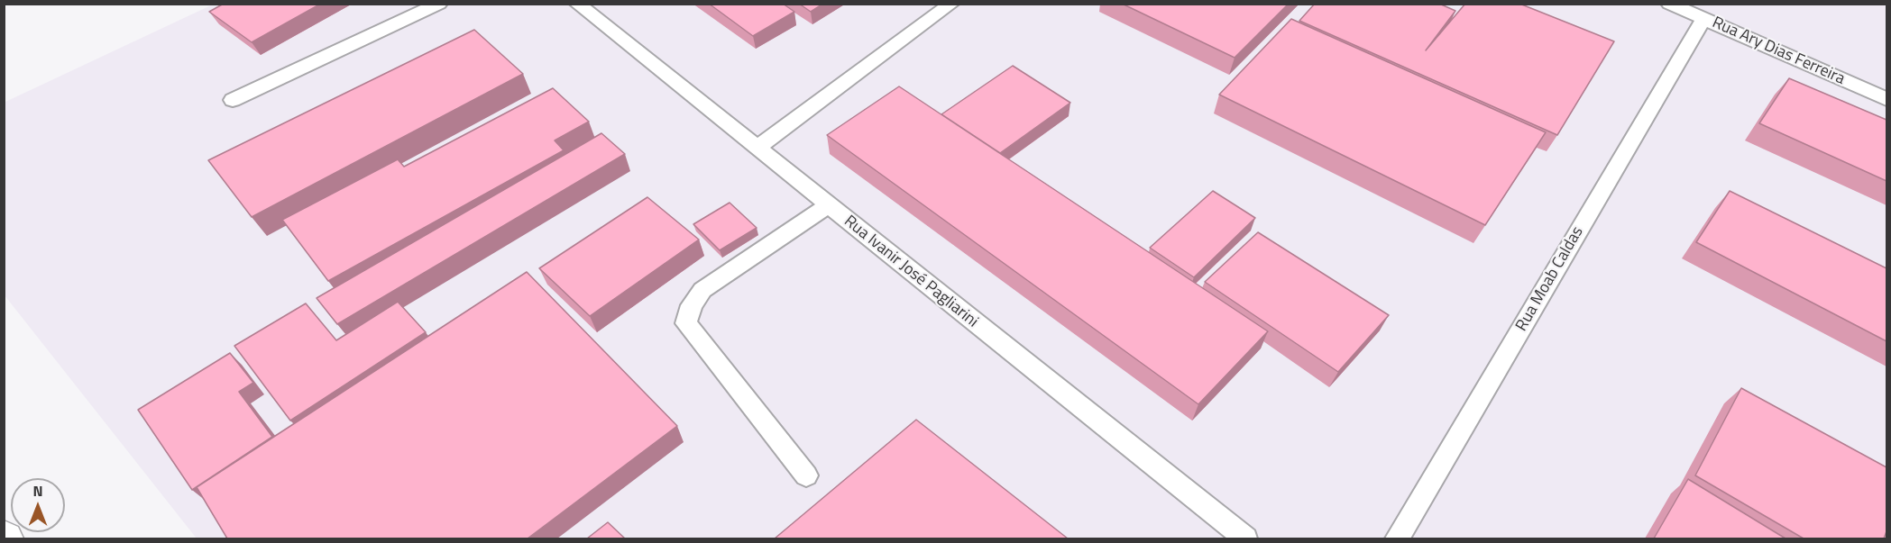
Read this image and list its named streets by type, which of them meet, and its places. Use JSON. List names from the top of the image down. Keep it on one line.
{"streets":{"lane":["Rua Ary Dias Ferreira","Rua Ivanir José Pagliarini","Rua Moab Caldas"]},"crossings":[["Rua Ary Dias Ferreira","Rua Moab Caldas"]],"north":"top"}
